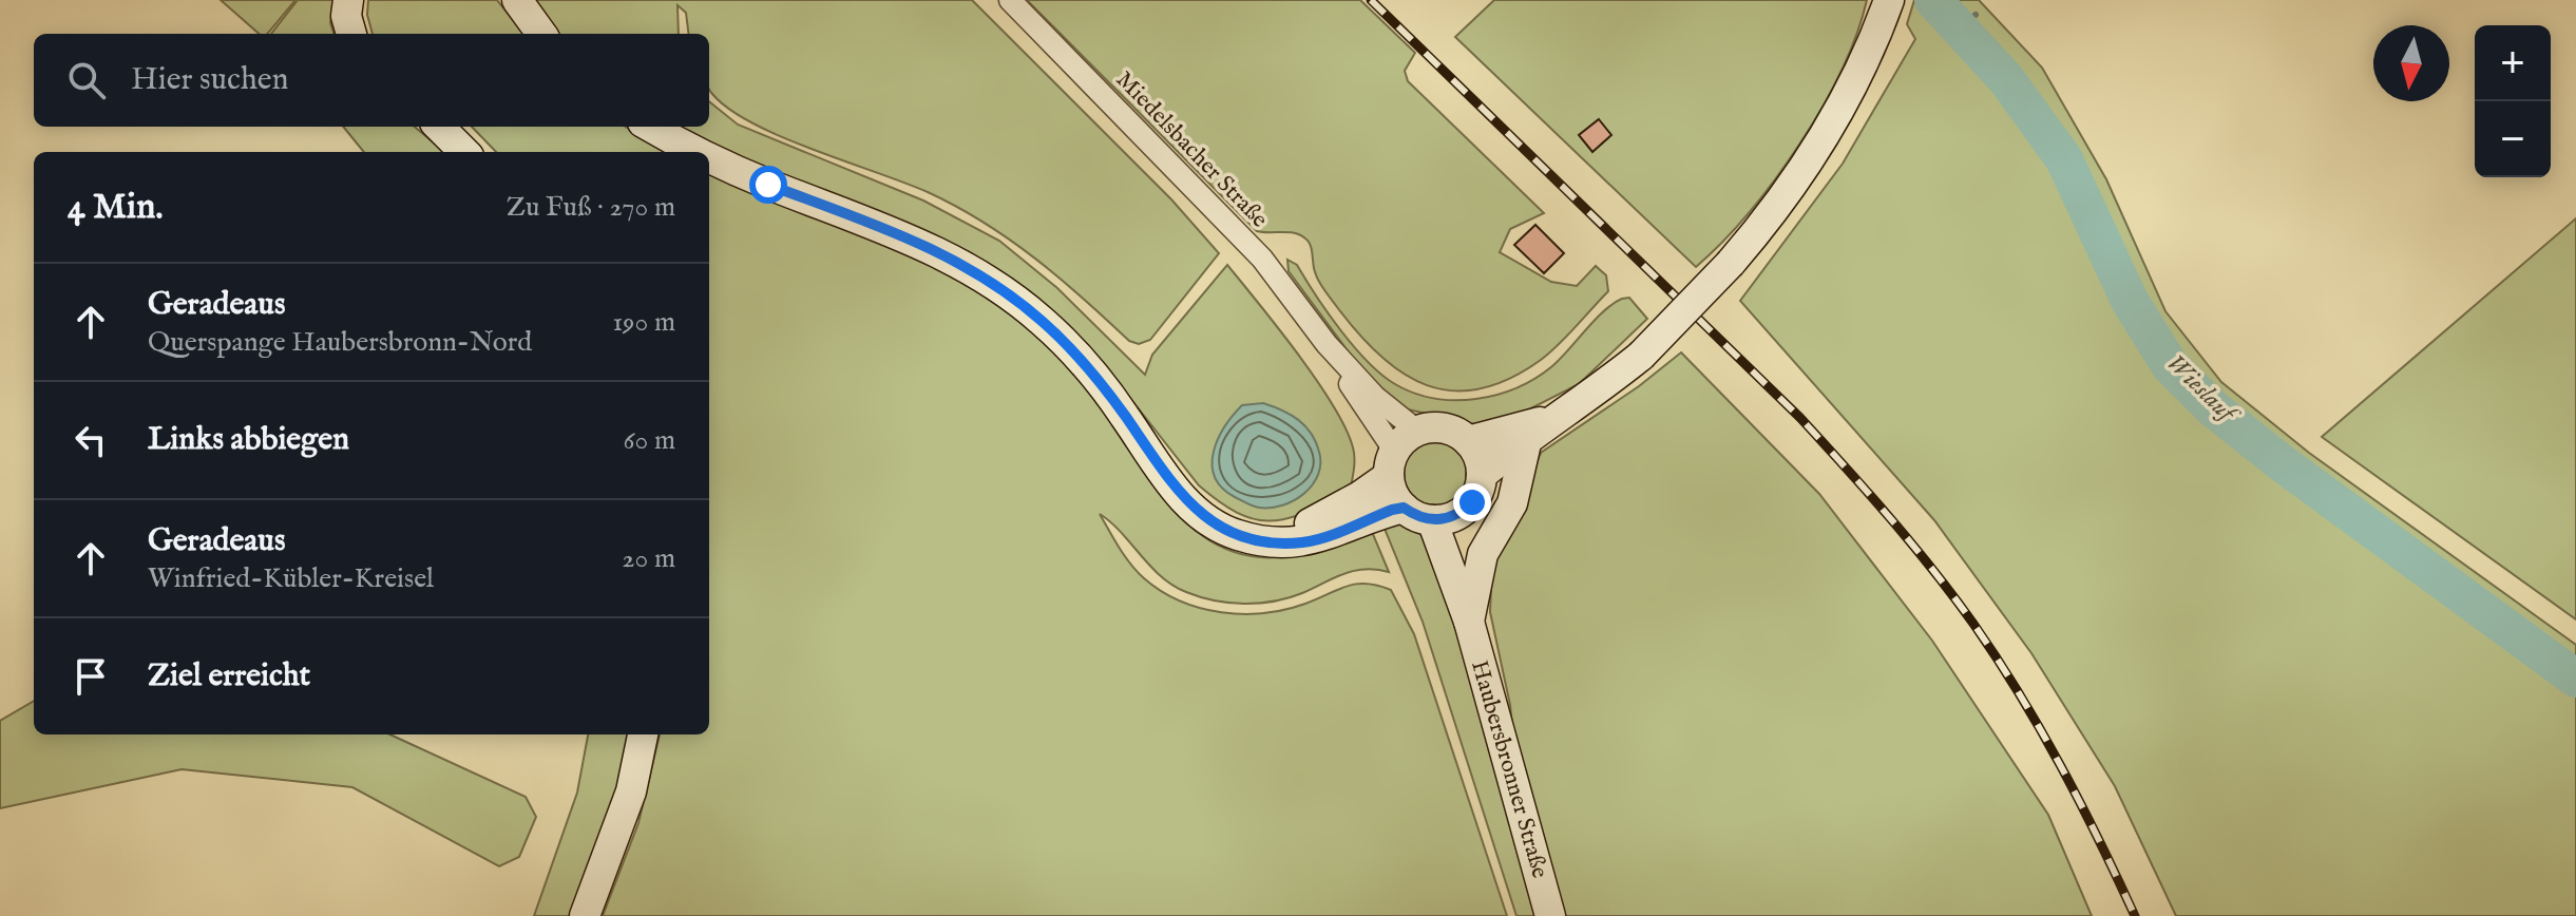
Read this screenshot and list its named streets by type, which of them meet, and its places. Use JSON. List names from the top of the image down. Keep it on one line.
{"streets":{"main road":["Haubersbronner Straße"],"street":["Miedelsbacher Straße"]},"water":["Wieslauf"],"north":"bottom","page":{"map_buttons":["+","−"],"search":"Hier suchen","heading":["4 Min.","Zu Fuß · 270 m"],"list":[["Geradeaus","Querspange Haubersbronn-Nord","190 m"],["Links abbiegen","60 m"],["Geradeaus","Winfried-Kübler-Kreisel","20 m"],"Ziel erreicht"]}}
